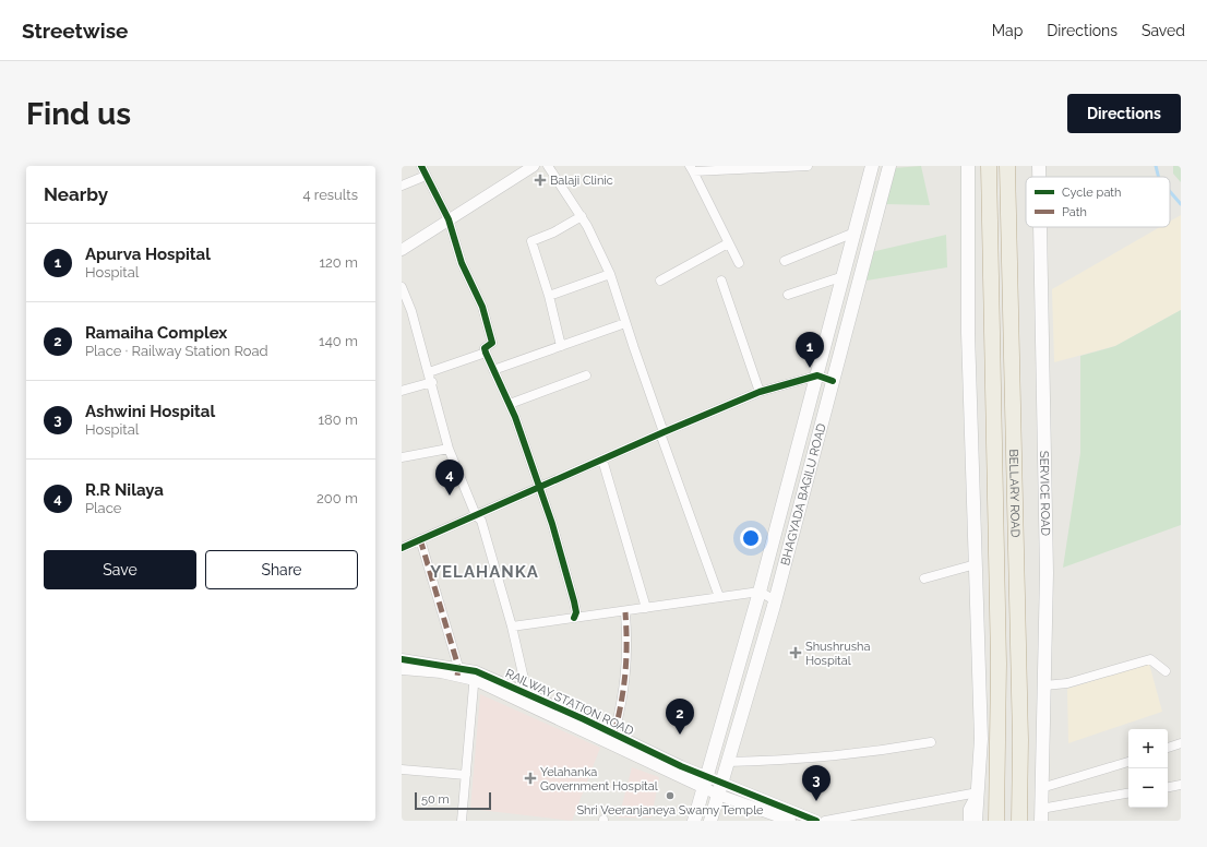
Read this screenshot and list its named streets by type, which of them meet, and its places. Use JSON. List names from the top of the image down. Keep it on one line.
{"streets":{"highway":["BELLARY ROAD"],"main road":["SERVICE ROAD","BHAGYADA BAGILU ROAD"],"street":["RAILWAY STATION ROAD"]},"crossings":[["BHAGYADA BAGILU ROAD","RAILWAY STATION ROAD"]],"districts":["YELAHANKA"],"places":{"health":["Balaji Clinic","Shushrusha Hospital","Yelahanka Government Hospital"],"other":["Shri Veeranjaneya Swamy Temple"]},"legend":["Cycle path","Path"],"scale_bar":"50 m","page":{"header":"Streetwise","nav":["Map","Directions","Saved"],"buttons":["Directions",["Save","Share"]],"title":"Find us","heading":["Nearby","4 results"],"list":[{"mark":"1","name":"Apurva Hospital","note":"Hospital","value":"120 m"},{"mark":"2","name":"Ramaiha Complex","note":"Place · Railway Station Road","value":"140 m"},{"mark":"3","name":"Ashwini Hospital","note":"Hospital","value":"180 m"},{"mark":"4","name":"R.R Nilaya","note":"Place","value":"200 m"}],"pins":["1","4","2","3"],"map_buttons":["+","−"],"scale":"50 m"}}
